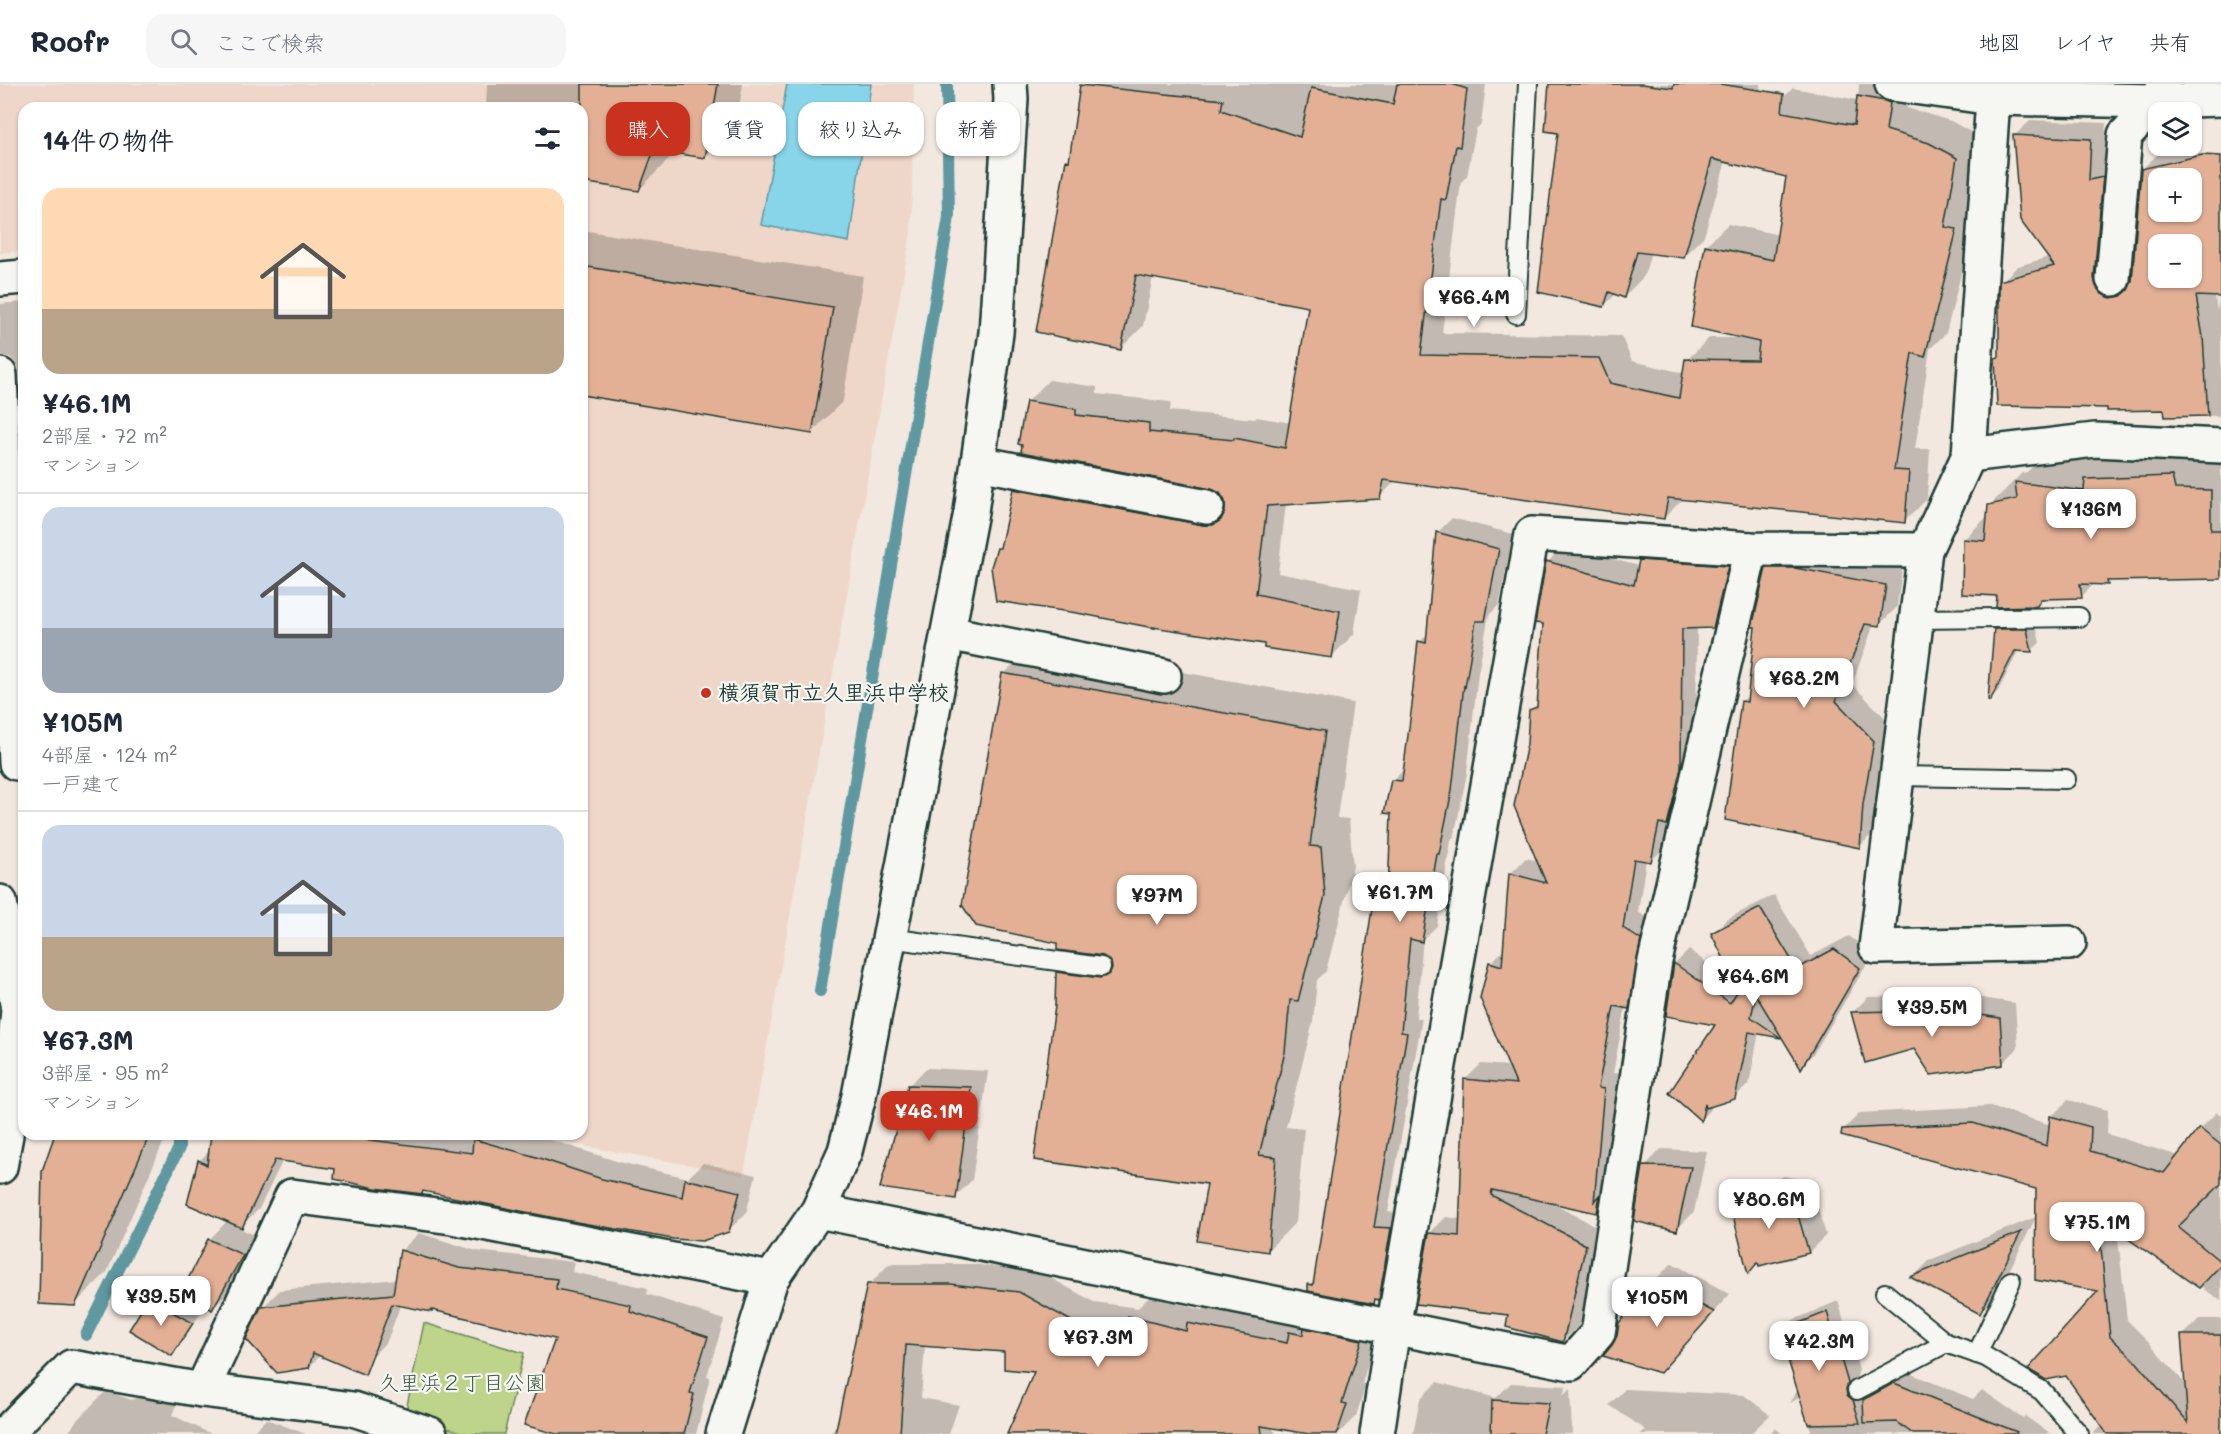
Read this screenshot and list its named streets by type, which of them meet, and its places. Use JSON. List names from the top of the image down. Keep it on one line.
{"parks":["久里浜２丁目公園"],"places":["横須賀市立久里浜中学校"],"page":{"header":"Roofr","search":"ここで検索","nav":["地図","レイヤ","共有"],"map_buttons":["+","−"],"chip":["購入","賃貸","絞り込み","新着"],"heading":"14件の物件","list":[{"name":"¥46.1M","note":"2部屋 · 72 m² · マンション"},{"name":"¥105M","note":"4部屋 · 124 m² · 一戸建て"},{"name":"¥67.3M","note":"3部屋 · 95 m² · マンション"}],"price":["¥66.4M","¥136M","¥68.2M","¥61.7M","¥97M","¥64.6M","¥39.5M","¥46.1M","¥80.6M","¥75.1M","¥39.5M","¥105M","¥67.3M","¥42.3M"]}}
